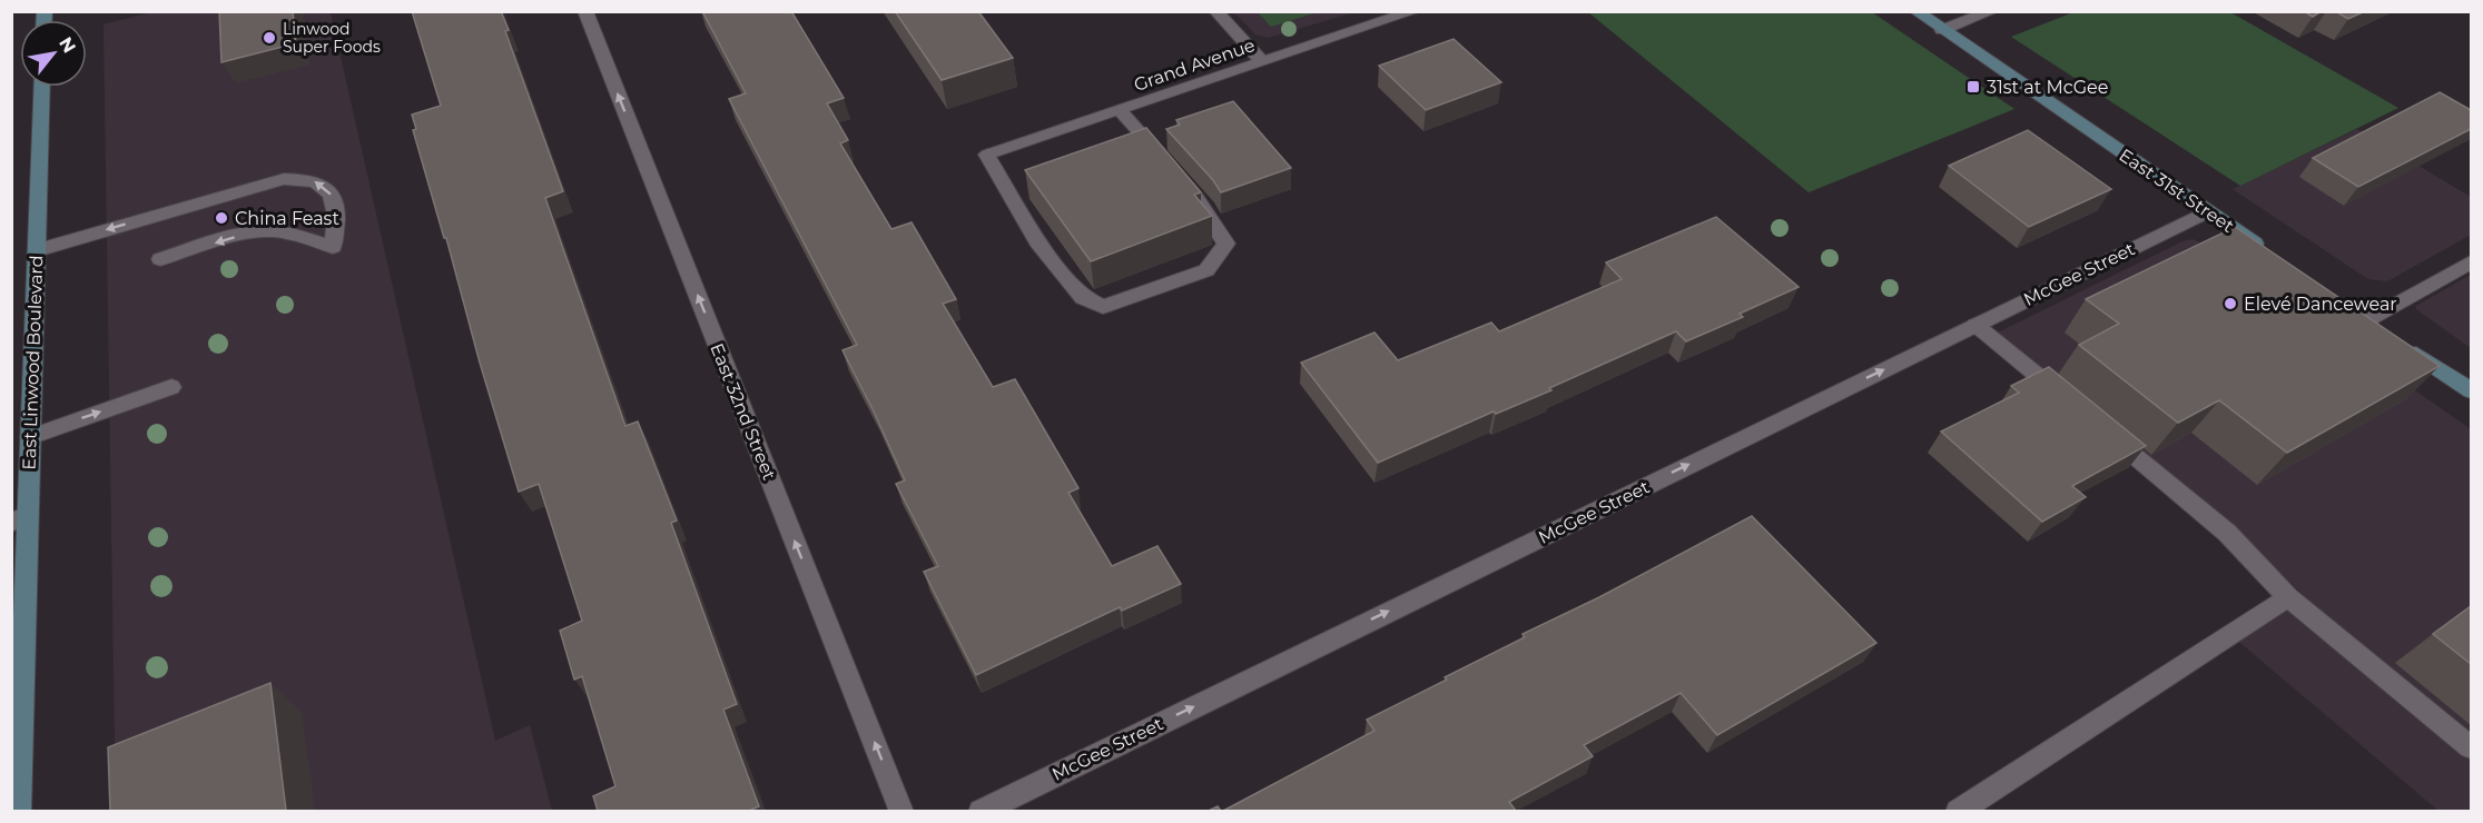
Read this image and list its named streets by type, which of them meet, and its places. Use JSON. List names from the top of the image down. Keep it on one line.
{"streets":{"main road":["East 31st Street","East Linwood Boulevard"],"street":["Grand Avenue","McGee Street","East 32nd Street"]},"crossings":[["East 31st Street","McGee Street"]],"one_way":["McGee Street","East 32nd Street"],"places":{"other":["Linwood Super Foods","China Feast","Elevé Dancewear"],"transit":["31st at McGee"]},"north":"top right"}
